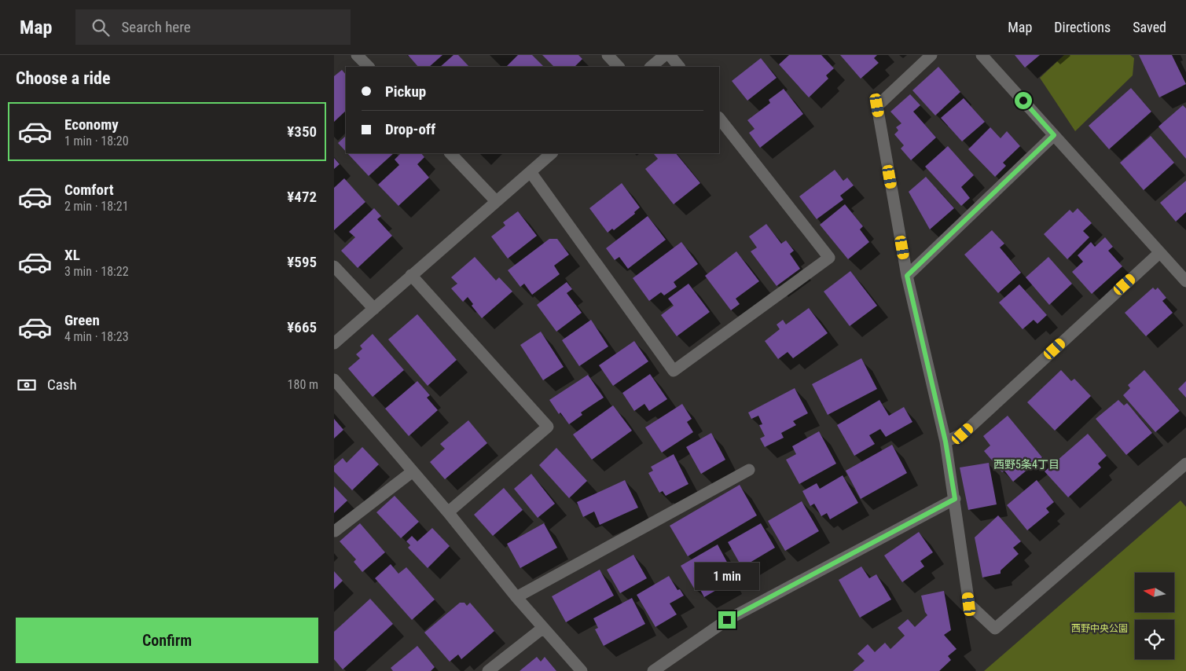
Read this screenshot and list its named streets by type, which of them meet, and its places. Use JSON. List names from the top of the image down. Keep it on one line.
{"districts":["西野5条4丁目"],"parks":["西野中央公園"],"north":"left","page":{"header":"Map","search":"Search here","nav":["Map","Directions","Saved"],"heading":"Choose a ride","banner":["Pickup","Drop-off"],"list":[{"name":"Economy","note":"1 min · 18:20","value":"¥350"},{"name":"Comfort","note":"2 min · 18:21","value":"¥472"},{"name":"XL","note":"3 min · 18:22","value":"¥595"},{"name":"Green","note":"4 min · 18:23","value":"¥665"}],"pay":["Cash","180 m"],"bubble":"1 min","buttons":"Confirm"}}
